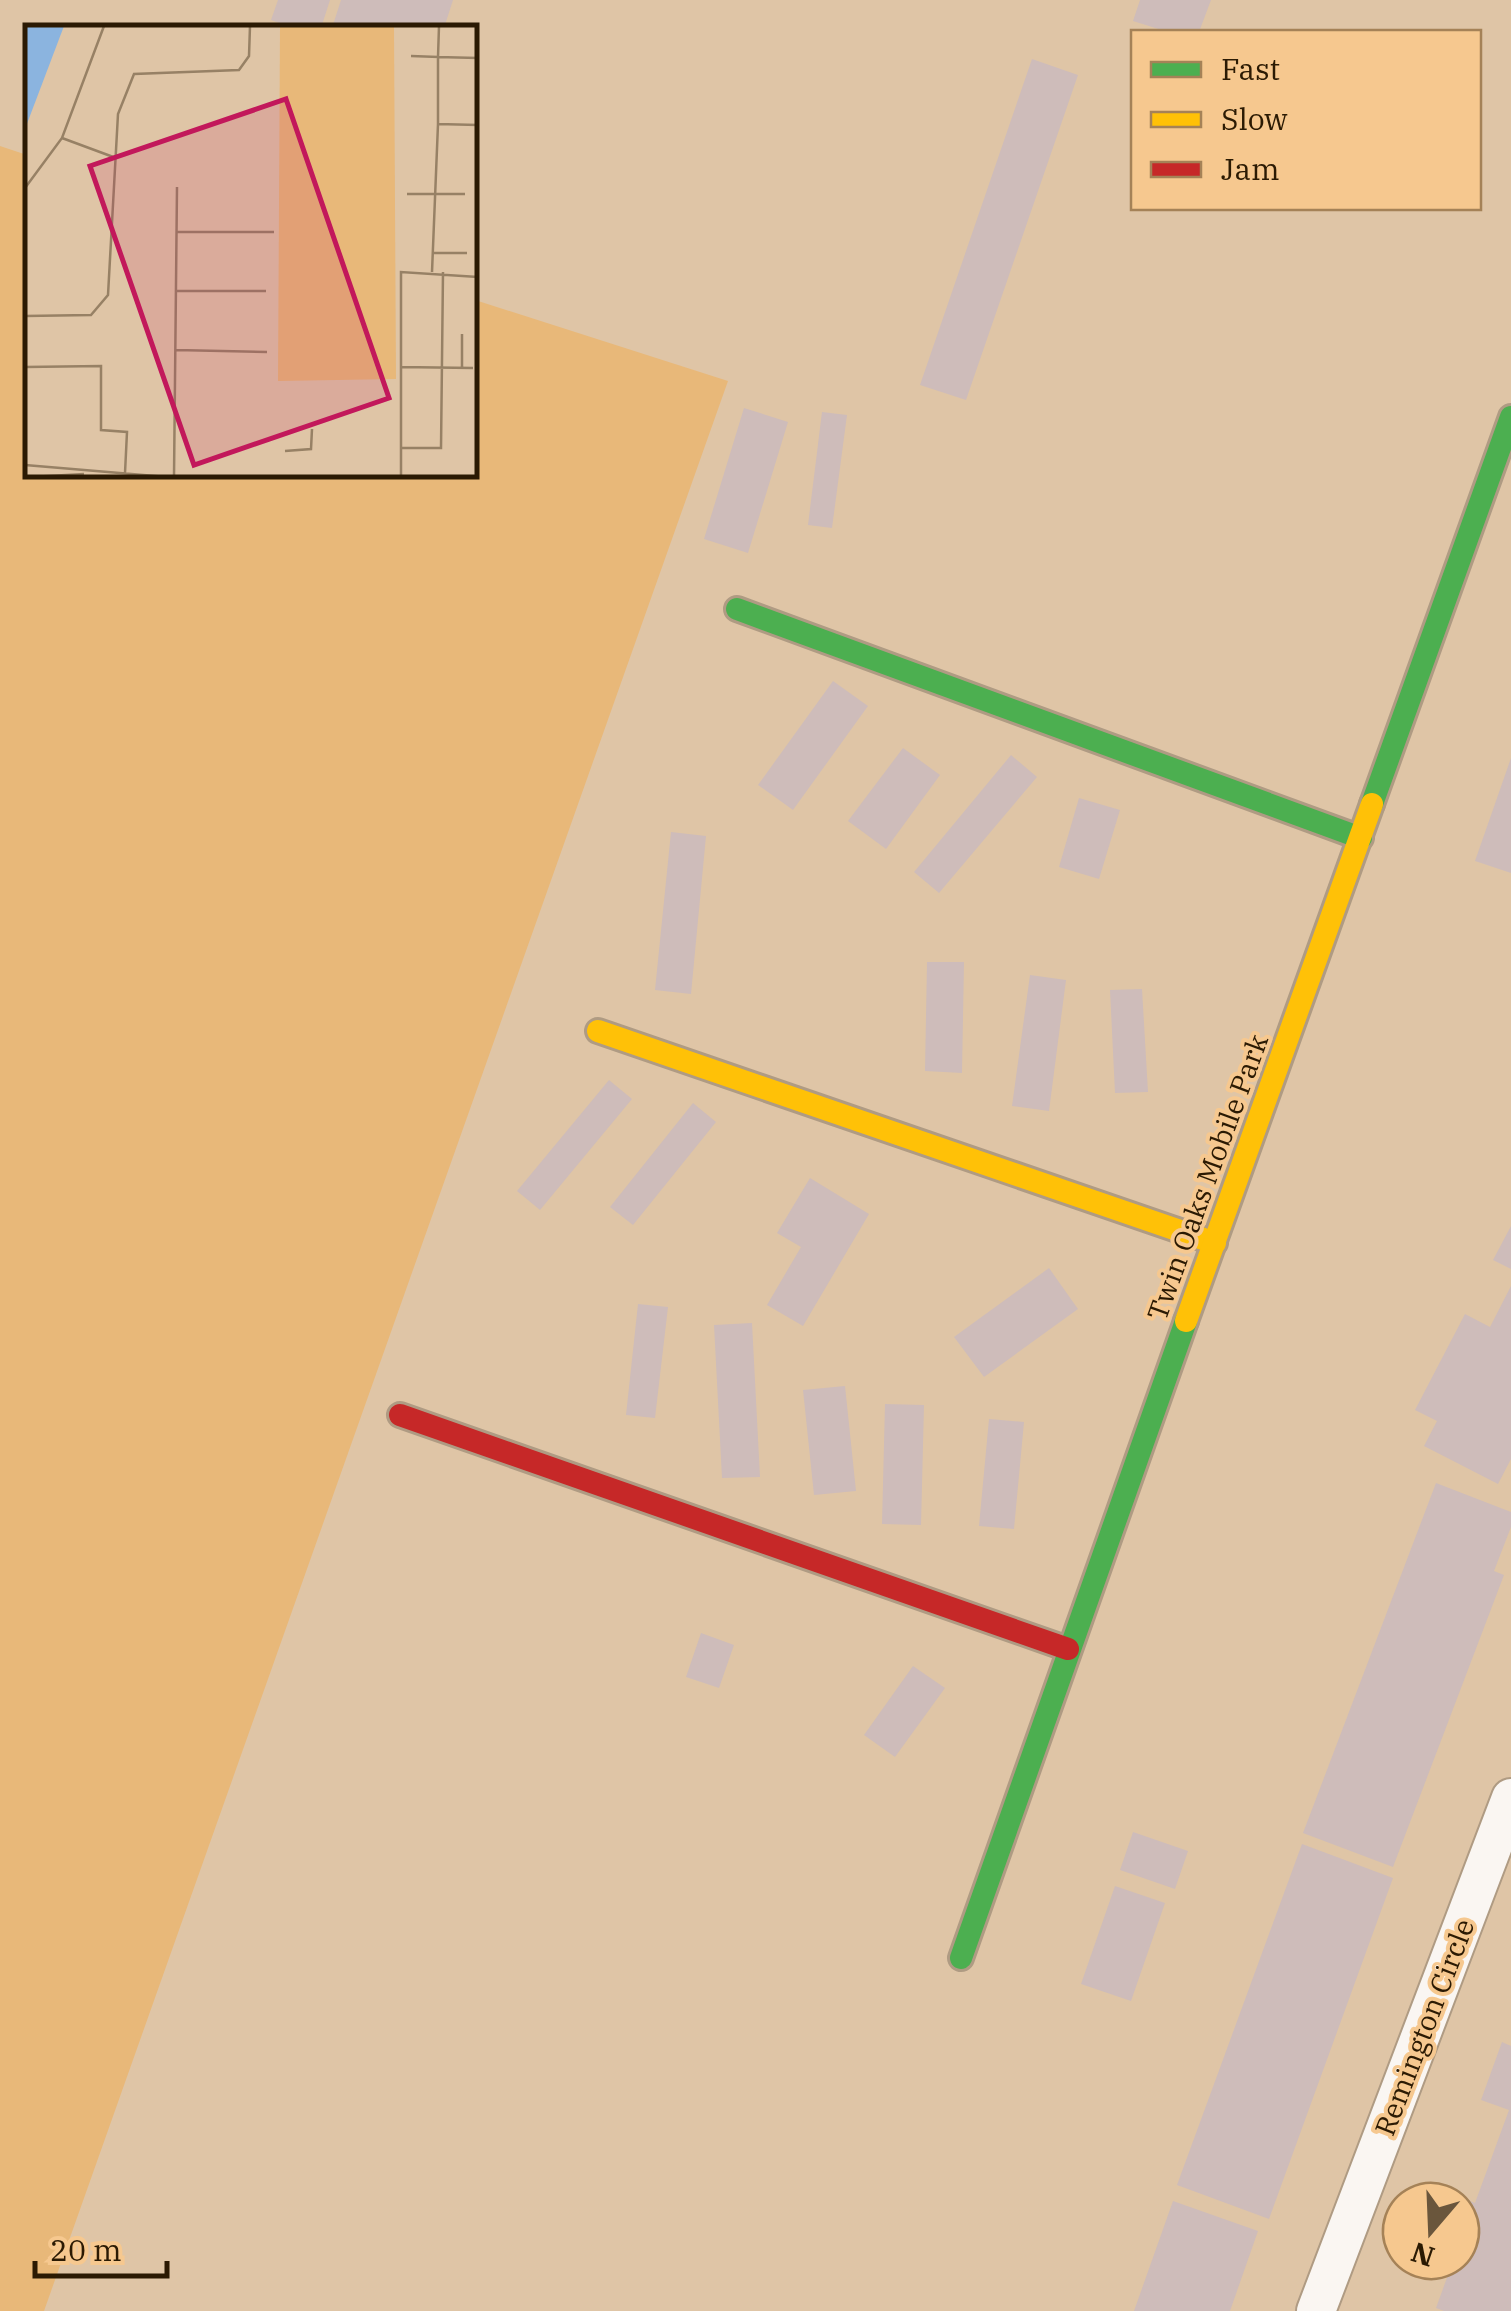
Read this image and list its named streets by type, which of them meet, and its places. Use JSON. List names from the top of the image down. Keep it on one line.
{"streets":{"street":["Twin Oaks Mobile Park","Remington Circle"]},"legend":["Fast","Slow","Jam"],"scale_bar":"20 m","north":"bottom"}
